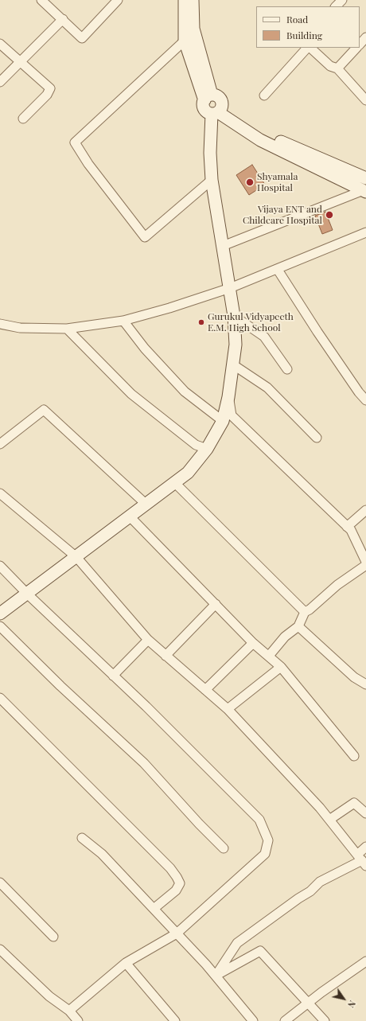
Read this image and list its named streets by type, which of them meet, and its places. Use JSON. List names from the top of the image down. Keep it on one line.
{"places":["Shyamala Hospital","Vijaya ENT and Childcare Hospital","Gurukul Vidyapeeth E.M. High School"],"legend":["Road","Building"],"north":"bottom right"}
